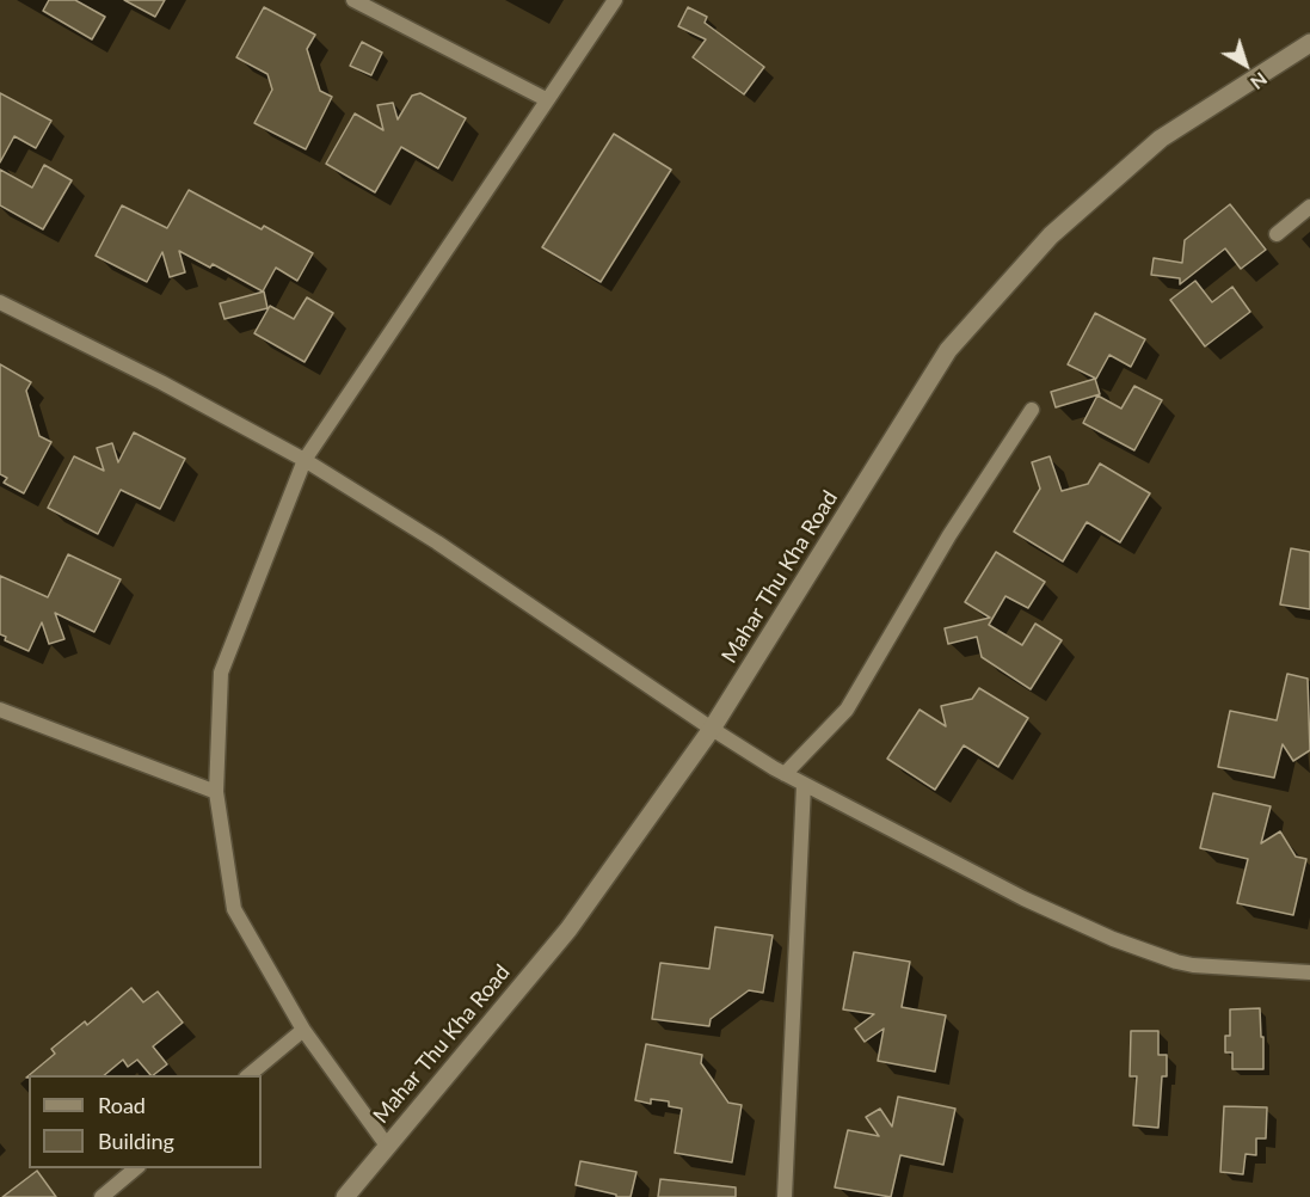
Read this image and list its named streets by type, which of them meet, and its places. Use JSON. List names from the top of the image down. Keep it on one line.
{"streets":{"main road":["Mahar Thu Kha Road"]},"legend":["Road","Building"],"north":"bottom right"}
